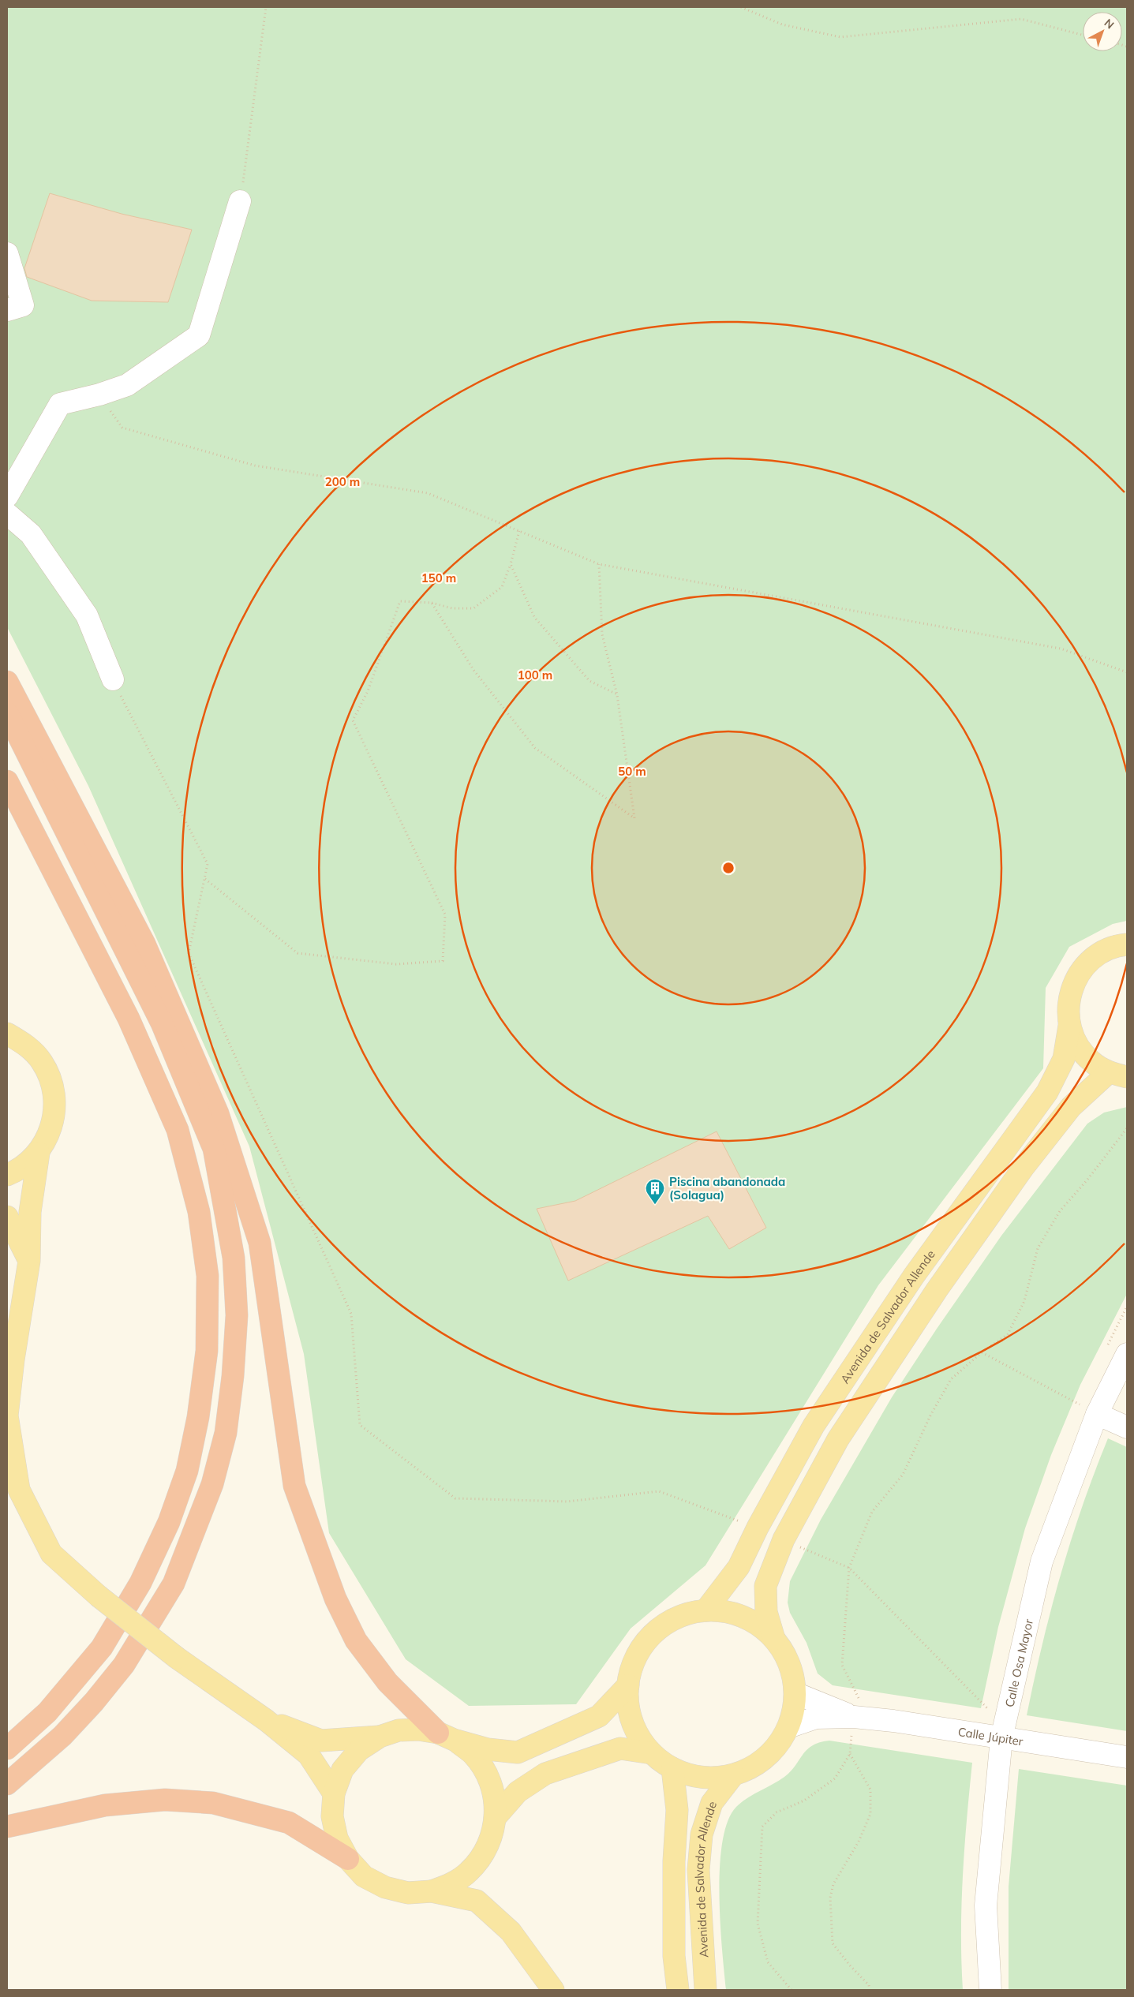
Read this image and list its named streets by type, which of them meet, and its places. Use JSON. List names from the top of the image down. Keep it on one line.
{"streets":{"main road":["Avenida de Salvador Allende"],"street":["Calle Osa Mayor","Calle Júpiter"]},"crossings":[["Calle Osa Mayor","Calle Júpiter"]],"places":{"building":["Piscina abandonada (Solagua)"]},"north":"top right","rings":["200 m","150 m","100 m","50 m"]}
